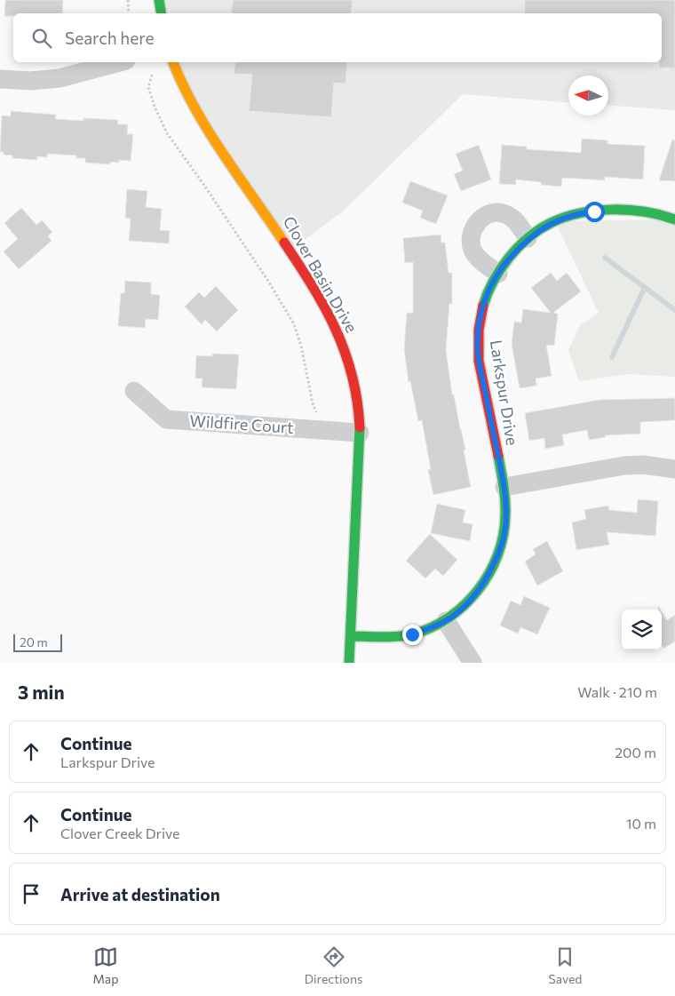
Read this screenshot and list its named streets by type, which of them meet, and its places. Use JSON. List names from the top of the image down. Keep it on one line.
{"streets":{"street":["Clover Basin Drive","Larkspur Drive","Wildfire Court"]},"crossings":[["Clover Basin Drive","Larkspur Drive"],["Clover Basin Drive","Wildfire Court"]],"scale_bar":"20 m","north":"left","page":{"search":"Search here","scale":"20 m","heading":["3 min","Walk · 210 m"],"list":[["Continue","Larkspur Drive","200 m"],["Continue","Clover Creek Drive","10 m"],"Arrive at destination"],"nav":["Map","Directions","Saved"]}}
